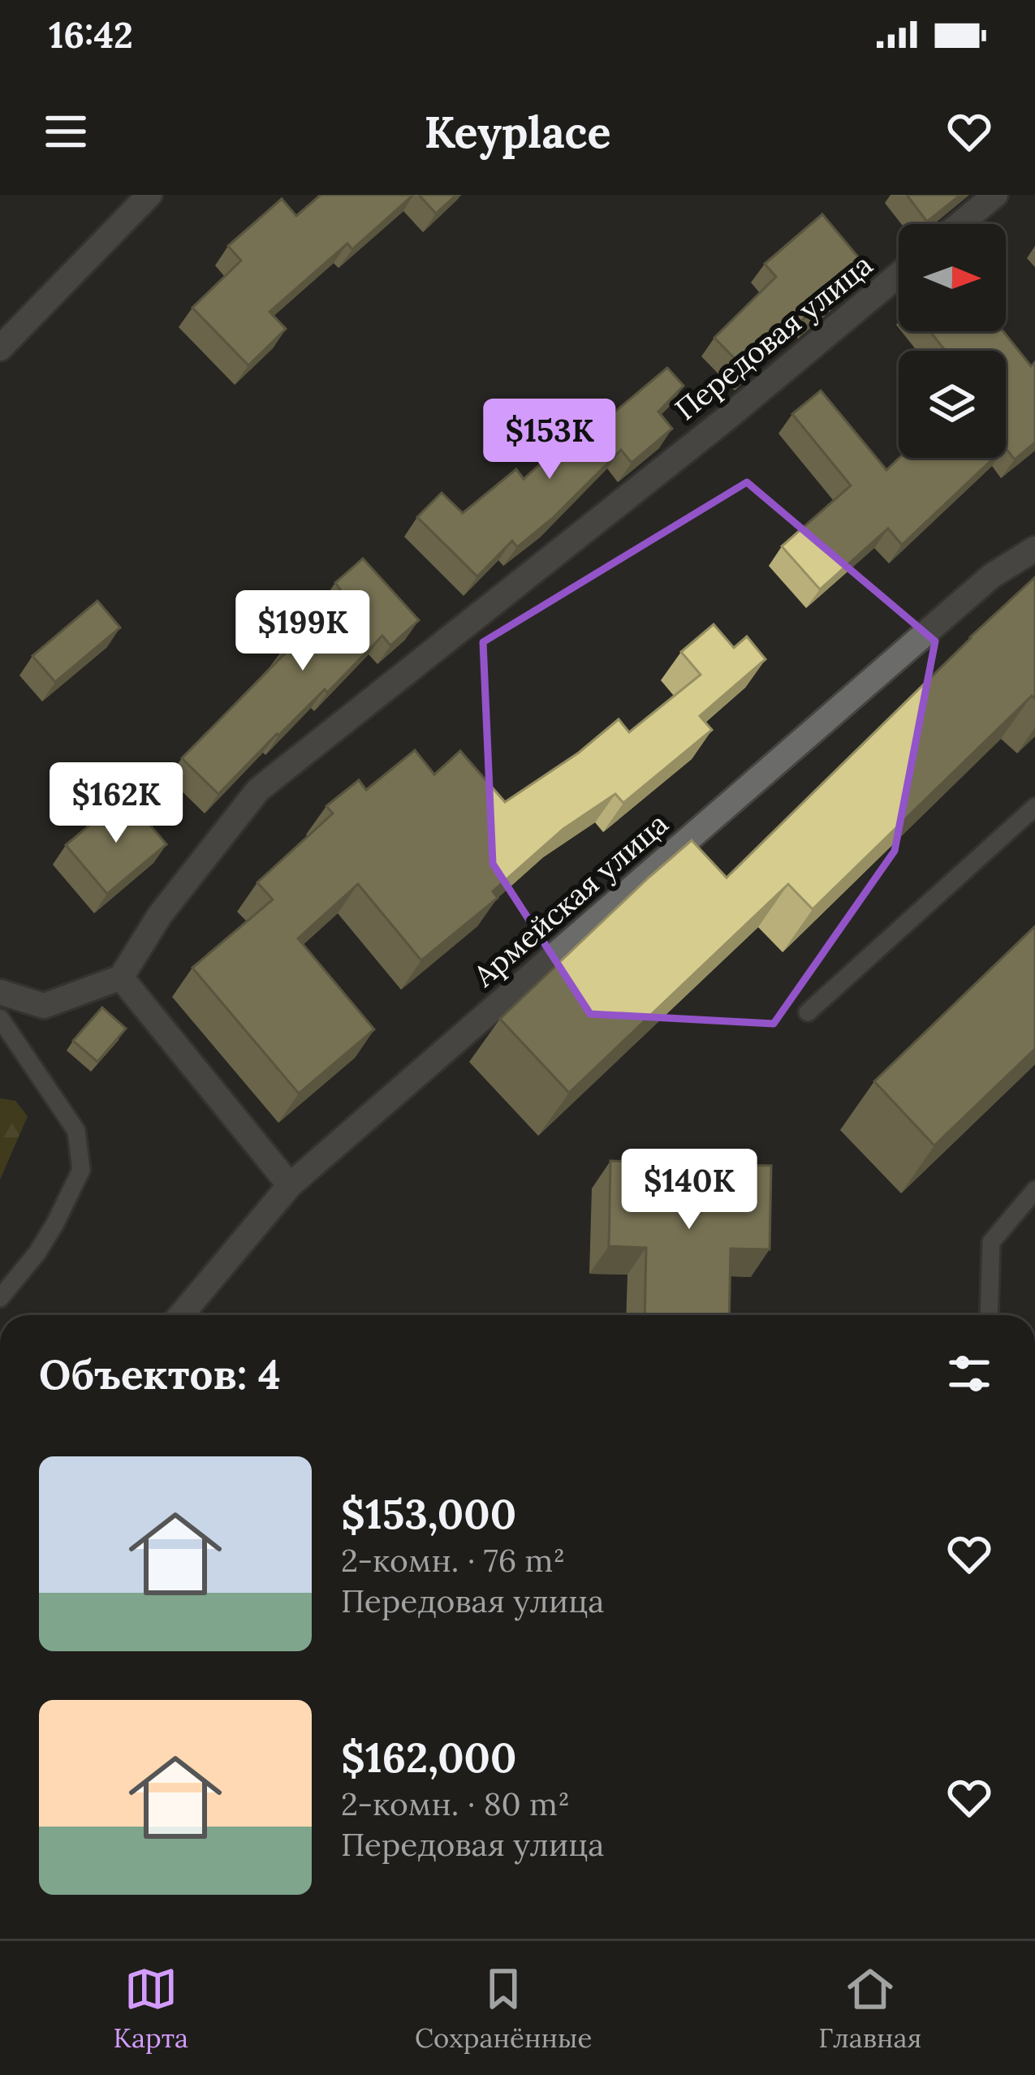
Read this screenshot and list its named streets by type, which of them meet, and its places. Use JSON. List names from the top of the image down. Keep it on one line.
{"streets":{"street":["Передовая улица","Армейская улица"]},"north":"right","page":{"status":"16:42","header":"Keyplace","price":["$153K","$199K","$162K","$140K"],"heading":"Объектов: 4","list":[{"name":"$153,000","note":"2-комн. · 76 m² · Передовая улица"},{"name":"$162,000","note":"2-комн. · 80 m² · Передовая улица"}],"tabs":["Карта","Сохранённые","Главная"]}}
